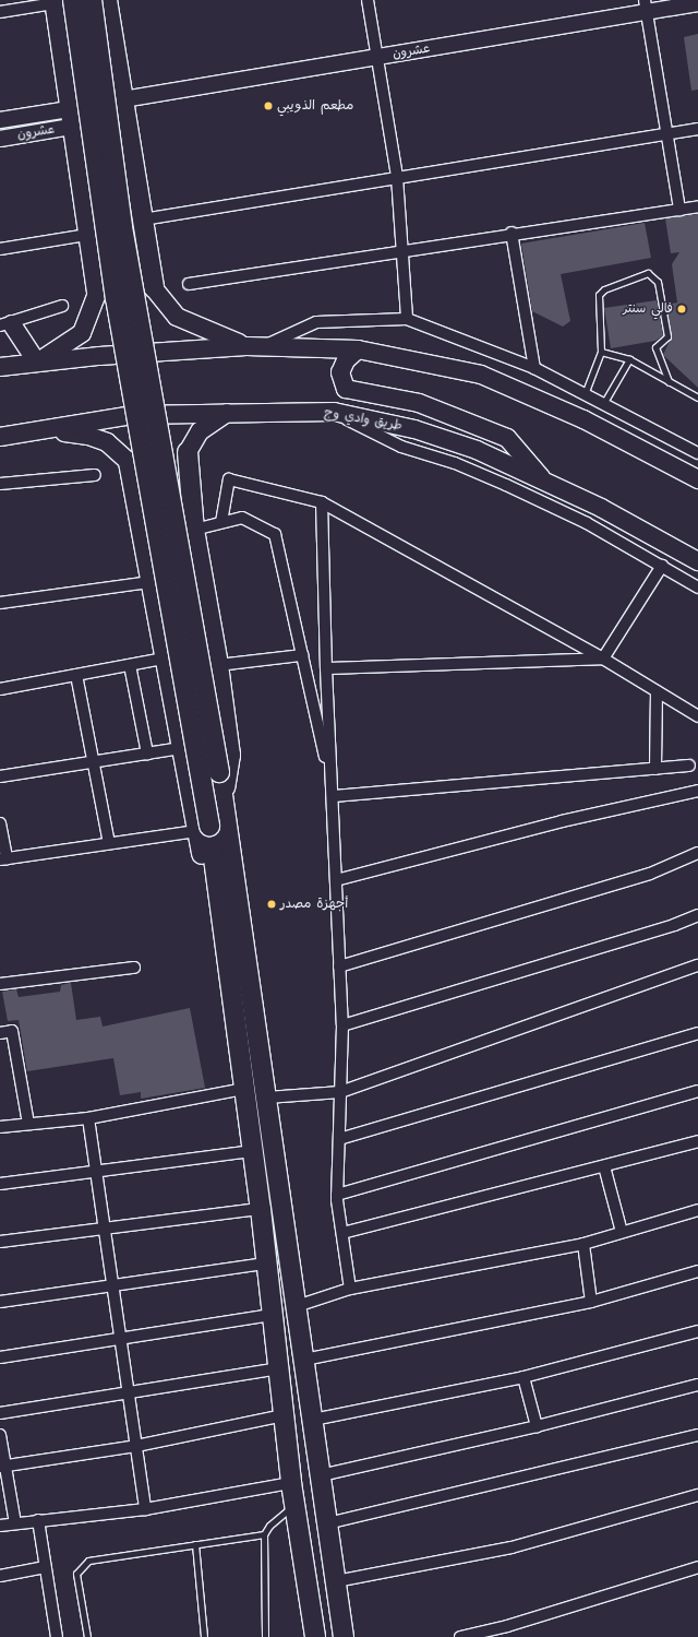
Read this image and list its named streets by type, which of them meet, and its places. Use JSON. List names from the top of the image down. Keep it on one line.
{"streets":{"main road":["طريق وادي وج"],"street":["عشرون"]},"places":["مطعم الذويبي","فالي سنتر","أجهزة مصدر"]}
